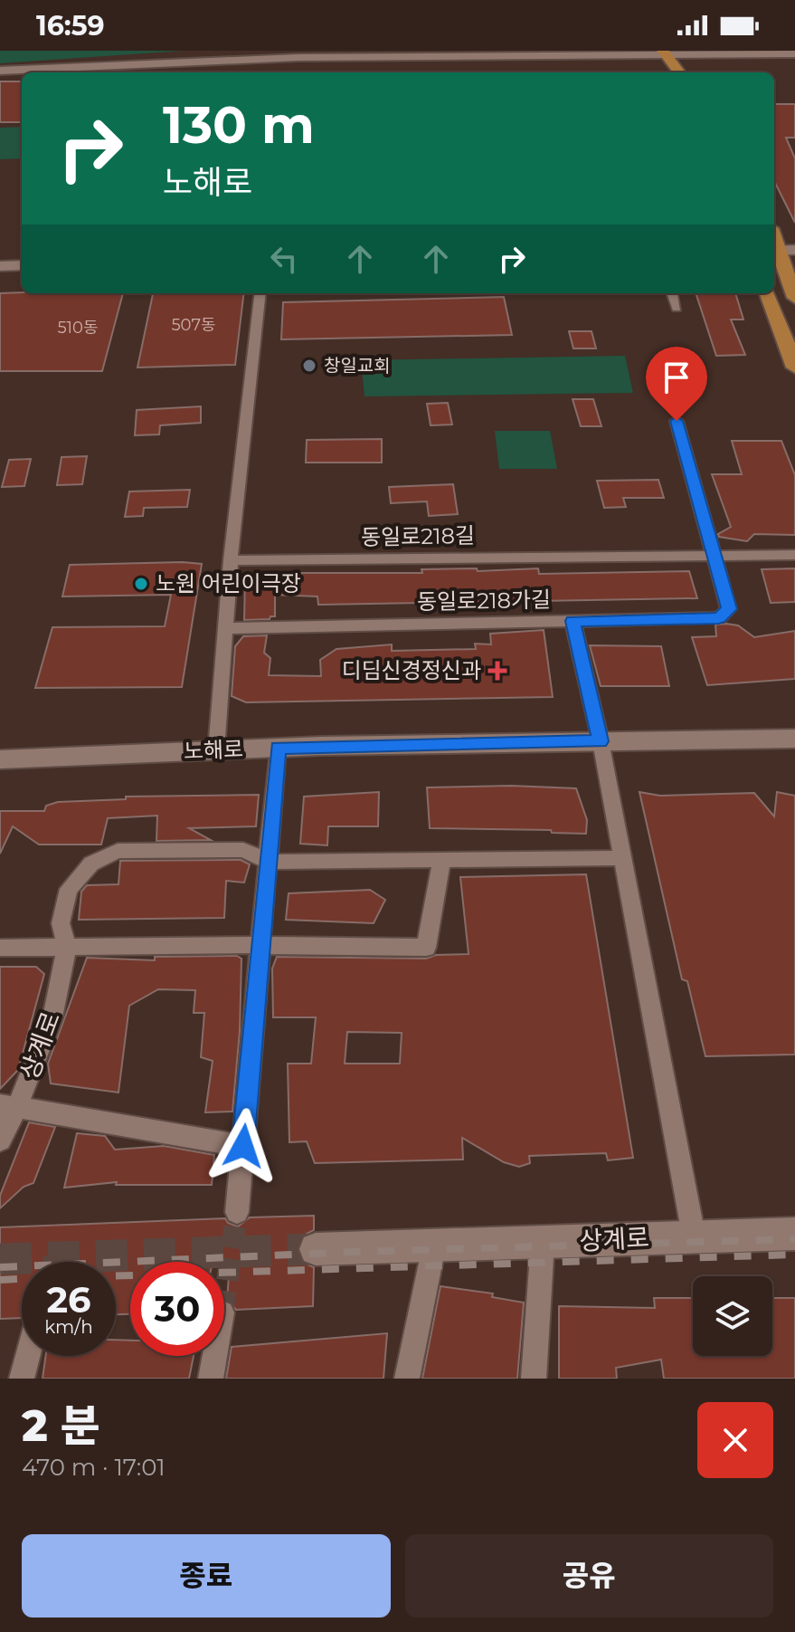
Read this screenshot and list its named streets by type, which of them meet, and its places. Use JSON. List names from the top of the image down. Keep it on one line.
{"streets":{"main road":["노해로","상계로"],"street":["동일로218길","동일로218가길"]},"crossings":[["동일로218길","동일로218가길"]],"places":{"other":["창일교회","노원 어린이극장"],"health":["디딤신경정신과"]},"house_numbers":["507동","510동"],"page":{"status":"16:59","turn":["130 m","노해로"],"speed":"26 km/h","limit":"30","heading":["2 분","470 m · 17:01"],"buttons":["종료","공유"]}}
